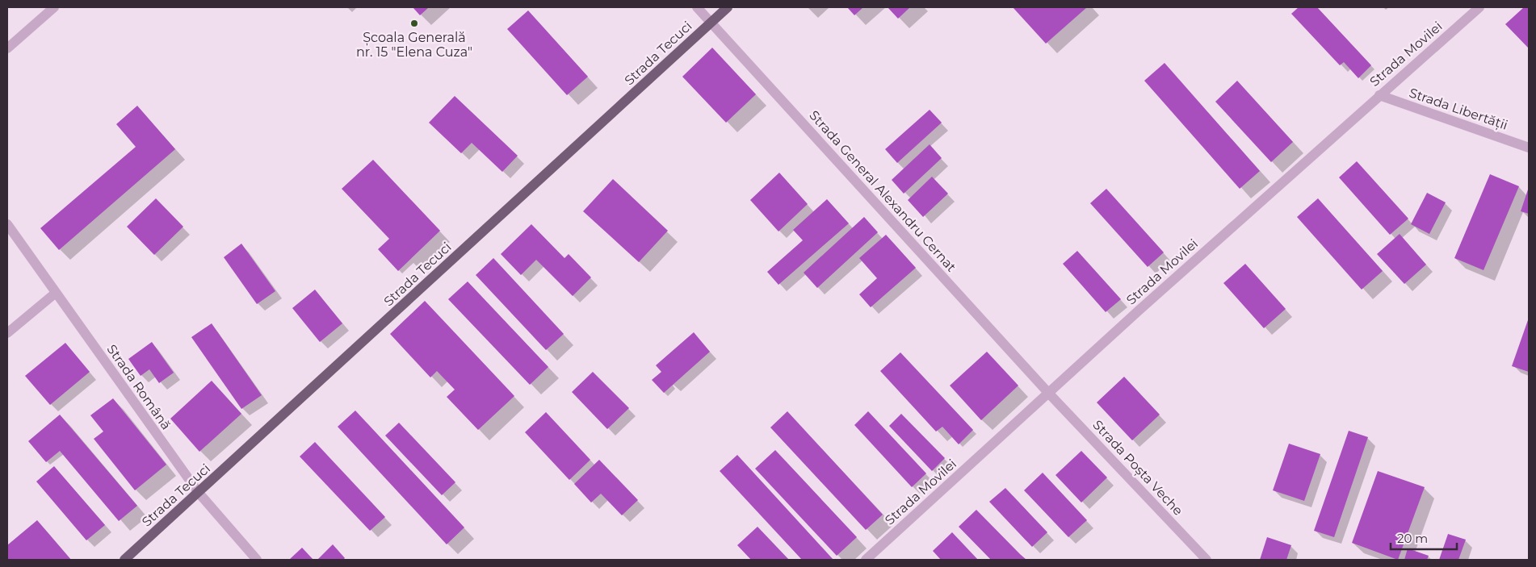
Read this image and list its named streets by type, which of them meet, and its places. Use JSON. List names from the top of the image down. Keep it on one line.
{"streets":{"main road":["Strada Tecuci"],"street":["Strada Movilei","Strada Libertății","Strada General Alexandru Cernat","Strada Română","Strada Poșta Veche"]},"crossings":[["Strada Tecuci","Strada General Alexandru Cernat"],["Strada Tecuci","Strada Română"],["Strada Movilei","Strada Libertății"],["Strada Movilei","Strada General Alexandru Cernat"],["Strada Movilei","Strada Poșta Veche"],["Strada General Alexandru Cernat","Strada Poșta Veche"]],"places":["Școala Generală nr. 15 \"Elena Cuza\""],"scale_bar":"20 m"}
